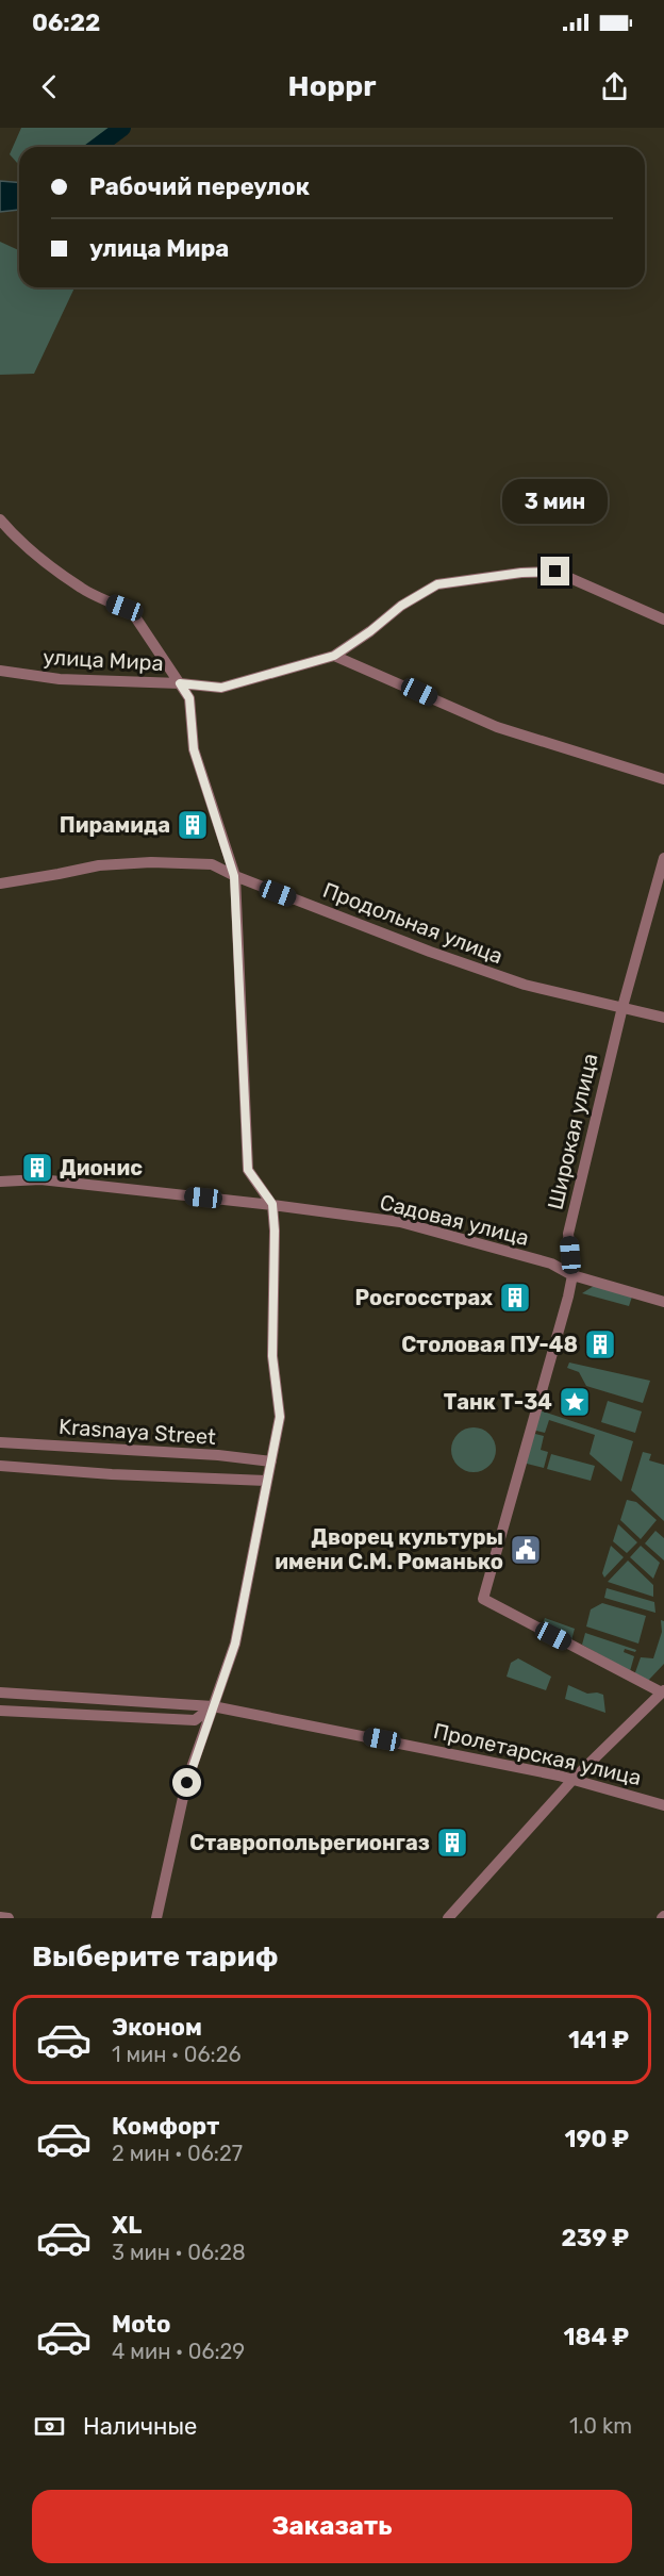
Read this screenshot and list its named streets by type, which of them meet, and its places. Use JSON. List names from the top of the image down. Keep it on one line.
{"streets":{"street":["улица Мира","Продольная улица","Широкая улица","Садовая улица","Krasnaya Street","Пролетарская улица"]},"crossings":[["Продольная улица","Широкая улица"],["Широкая улица","Садовая улица"]],"places":{"building":["Пирамида","Дионис","Росгосстрах","Столовая ПУ-48","Ставропольрегионгаз"],"place":["Танк Т-34"],"public building":["Дворец культуры имени С.М. Романько"]},"page":{"status":"06:22","header":"Hoppr","banner":["Рабочий переулок","улица Мира"],"bubble":"3 мин","heading":"Выберите тариф","list":[{"name":"Эконом","note":"1 мин · 06:26","value":"141 ₽"},{"name":"Комфорт","note":"2 мин · 06:27","value":"190 ₽"},{"name":"XL","note":"3 мин · 06:28","value":"239 ₽"},{"name":"Moto","note":"4 мин · 06:29","value":"184 ₽"}],"pay":["Наличные","1.0 km"],"buttons":"Заказать"}}
